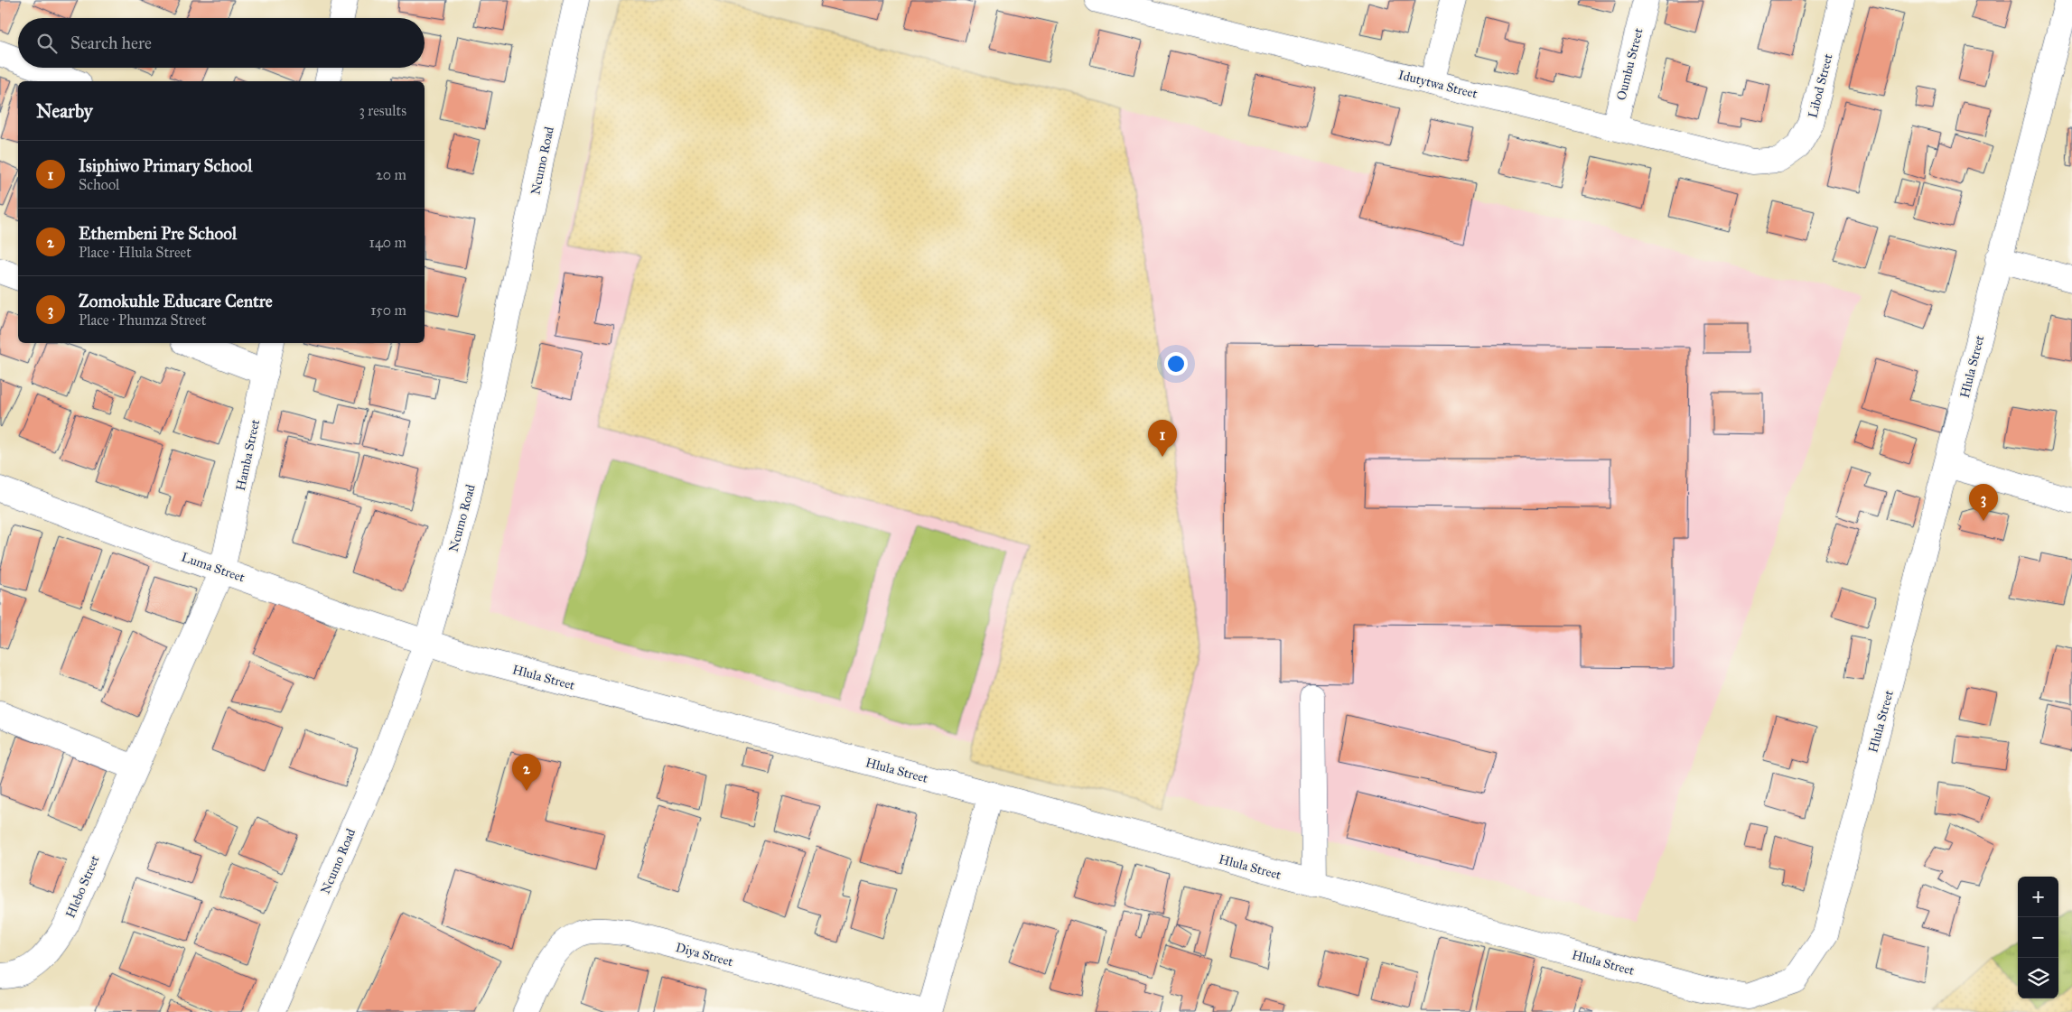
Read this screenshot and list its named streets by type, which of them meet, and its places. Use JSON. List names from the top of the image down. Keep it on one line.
{"streets":{"street":["Oumbu Street","Idutytwa Street","Libod Street","Ncumo Road","Hlula Street","Hamba Street","Luma Street","Hlebo Street","Diya Street"]},"crossings":[["Oumbu Street","Idutytwa Street"],["Idutytwa Street","Libod Street"],["Ncumo Road","Hlula Street"],["Ncumo Road","Luma Street"],["Hlula Street","Luma Street"],["Hamba Street","Luma Street"],["Hamba Street","Hlebo Street"],["Luma Street","Hlebo Street"]],"page":{"search":"Search here","heading":["Nearby","3 results"],"list":[{"mark":"1","name":"Isiphiwo Primary School","note":"School","value":"20 m"},{"mark":"2","name":"Ethembeni Pre School","note":"Place · Hlula Street","value":"140 m"},{"mark":"3","name":"Zomokuhle Educare Centre","note":"Place · Phumza Street","value":"150 m"}],"pins":["1","3","2"],"map_buttons":["+","−"]}}
